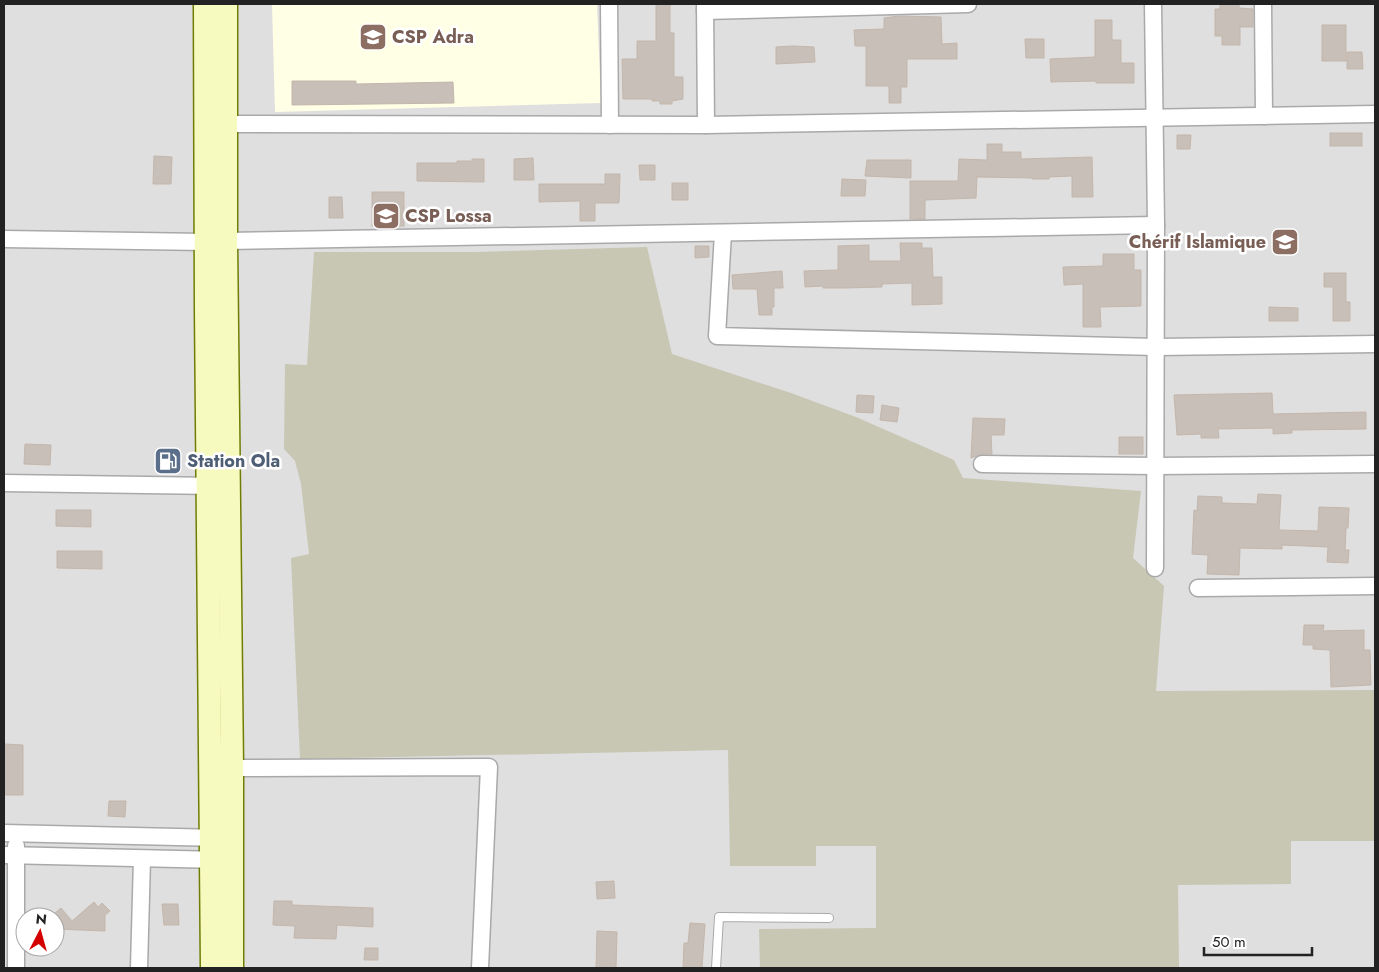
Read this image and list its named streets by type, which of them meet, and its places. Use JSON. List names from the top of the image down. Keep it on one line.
{"places":{"school or university":["CSP Adra","CSP Lossa","Chérif Islamique"],"fuel station":["Station Ola"]},"scale_bar":"50 m","north":"top"}
